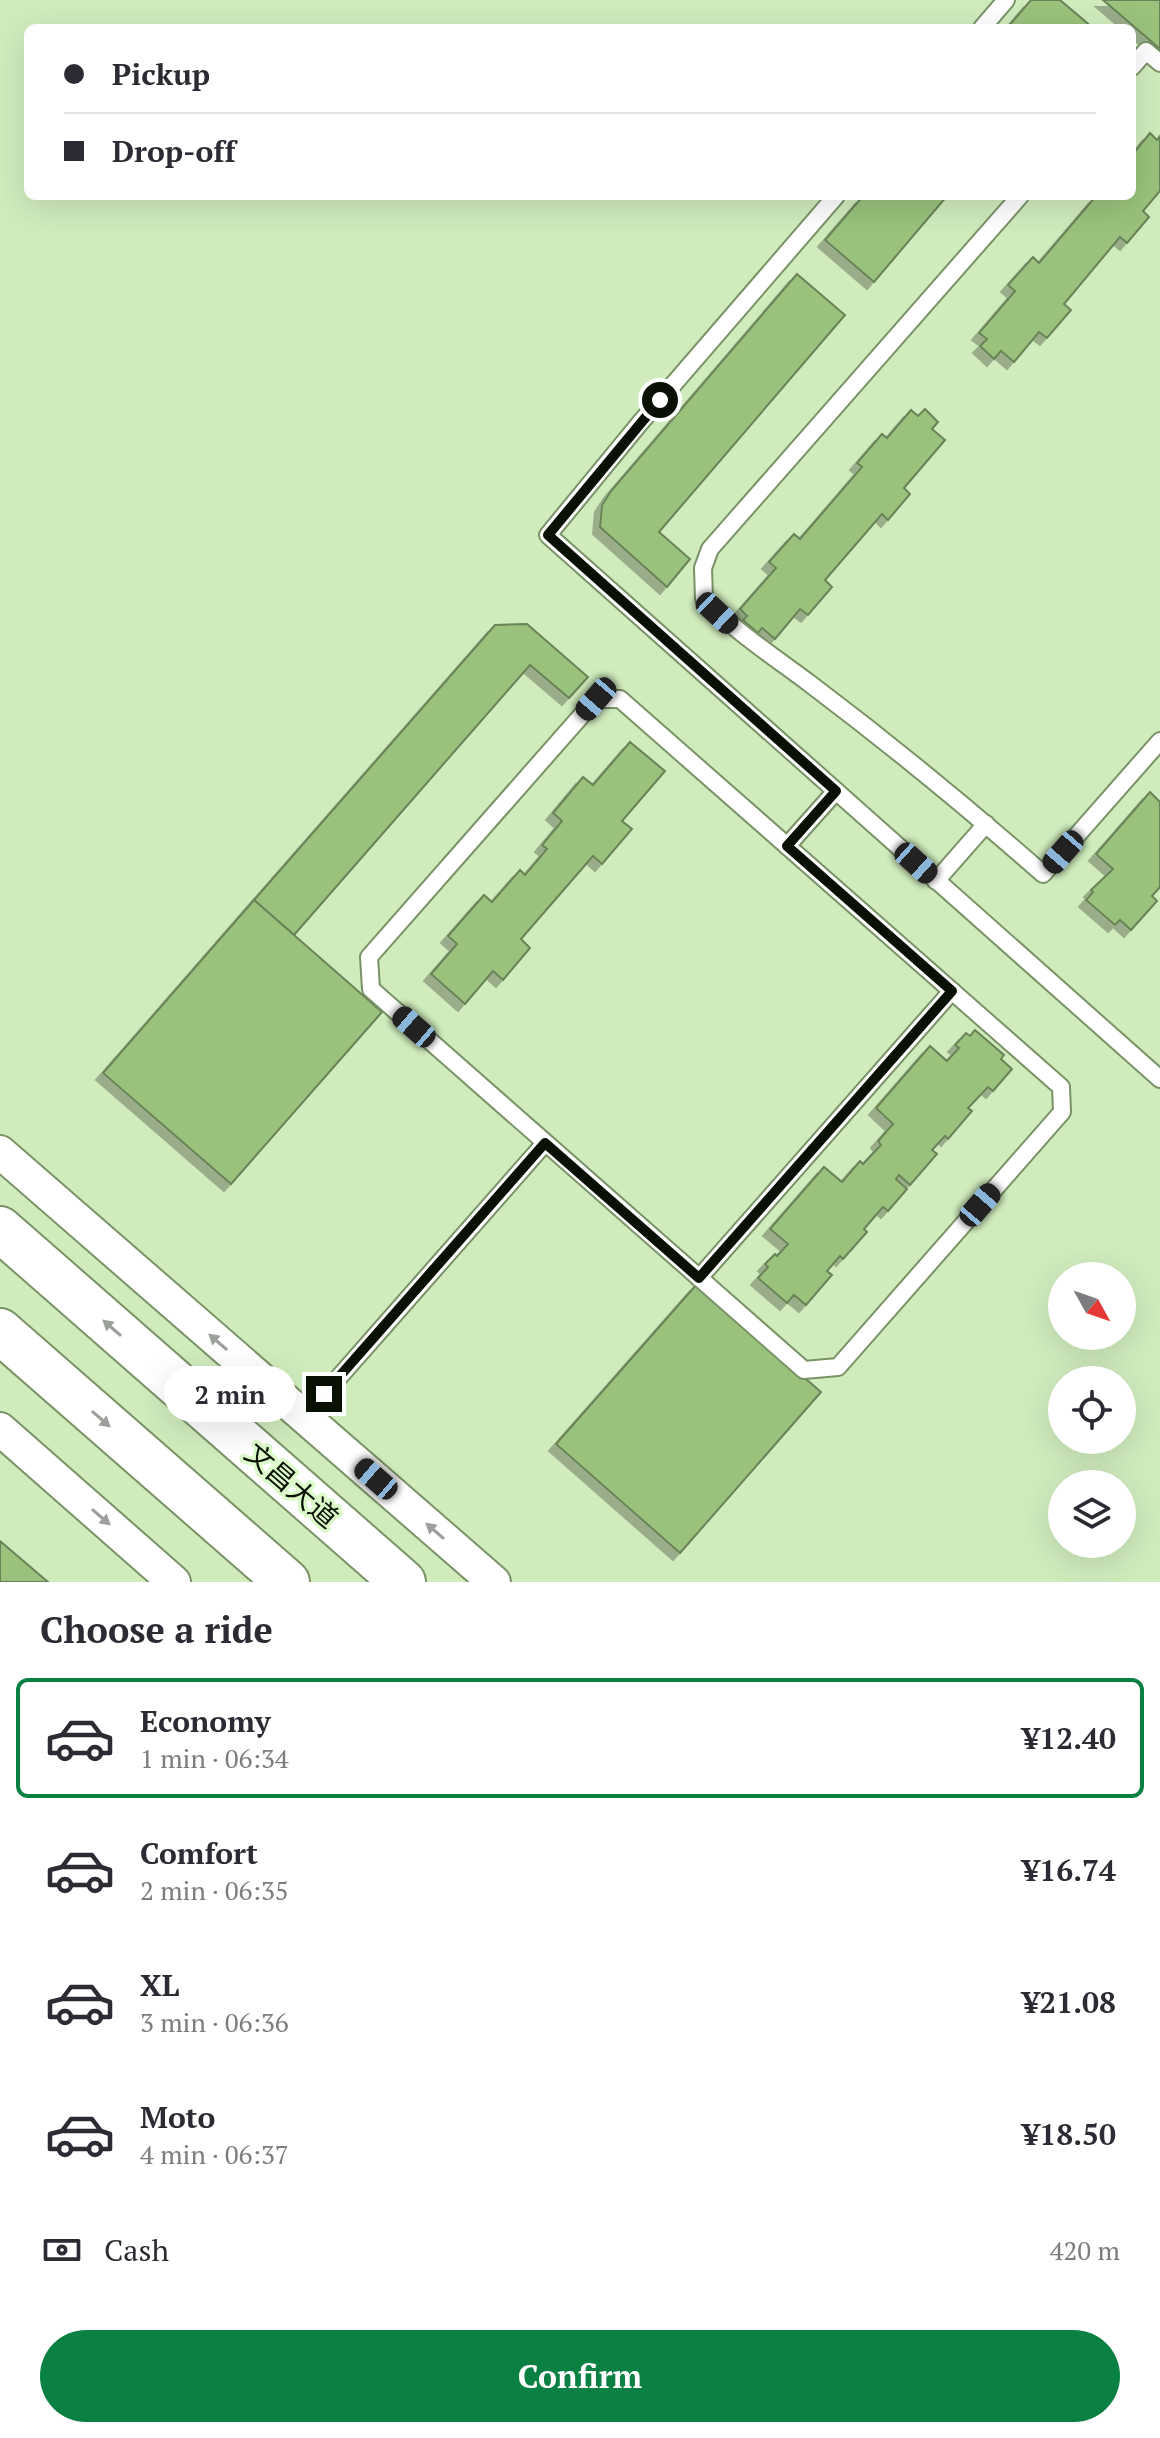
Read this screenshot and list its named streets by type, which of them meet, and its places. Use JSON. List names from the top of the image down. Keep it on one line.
{"streets":{"main road":["文昌大道"]},"north":"bottom right","page":{"banner":["Pickup","Drop-off"],"bubble":"2 min","heading":"Choose a ride","list":[{"name":"Economy","note":"1 min · 06:34","value":"¥12.40"},{"name":"Comfort","note":"2 min · 06:35","value":"¥16.74"},{"name":"XL","note":"3 min · 06:36","value":"¥21.08"},{"name":"Moto","note":"4 min · 06:37","value":"¥18.50"}],"pay":["Cash","420 m"],"buttons":"Confirm"}}
